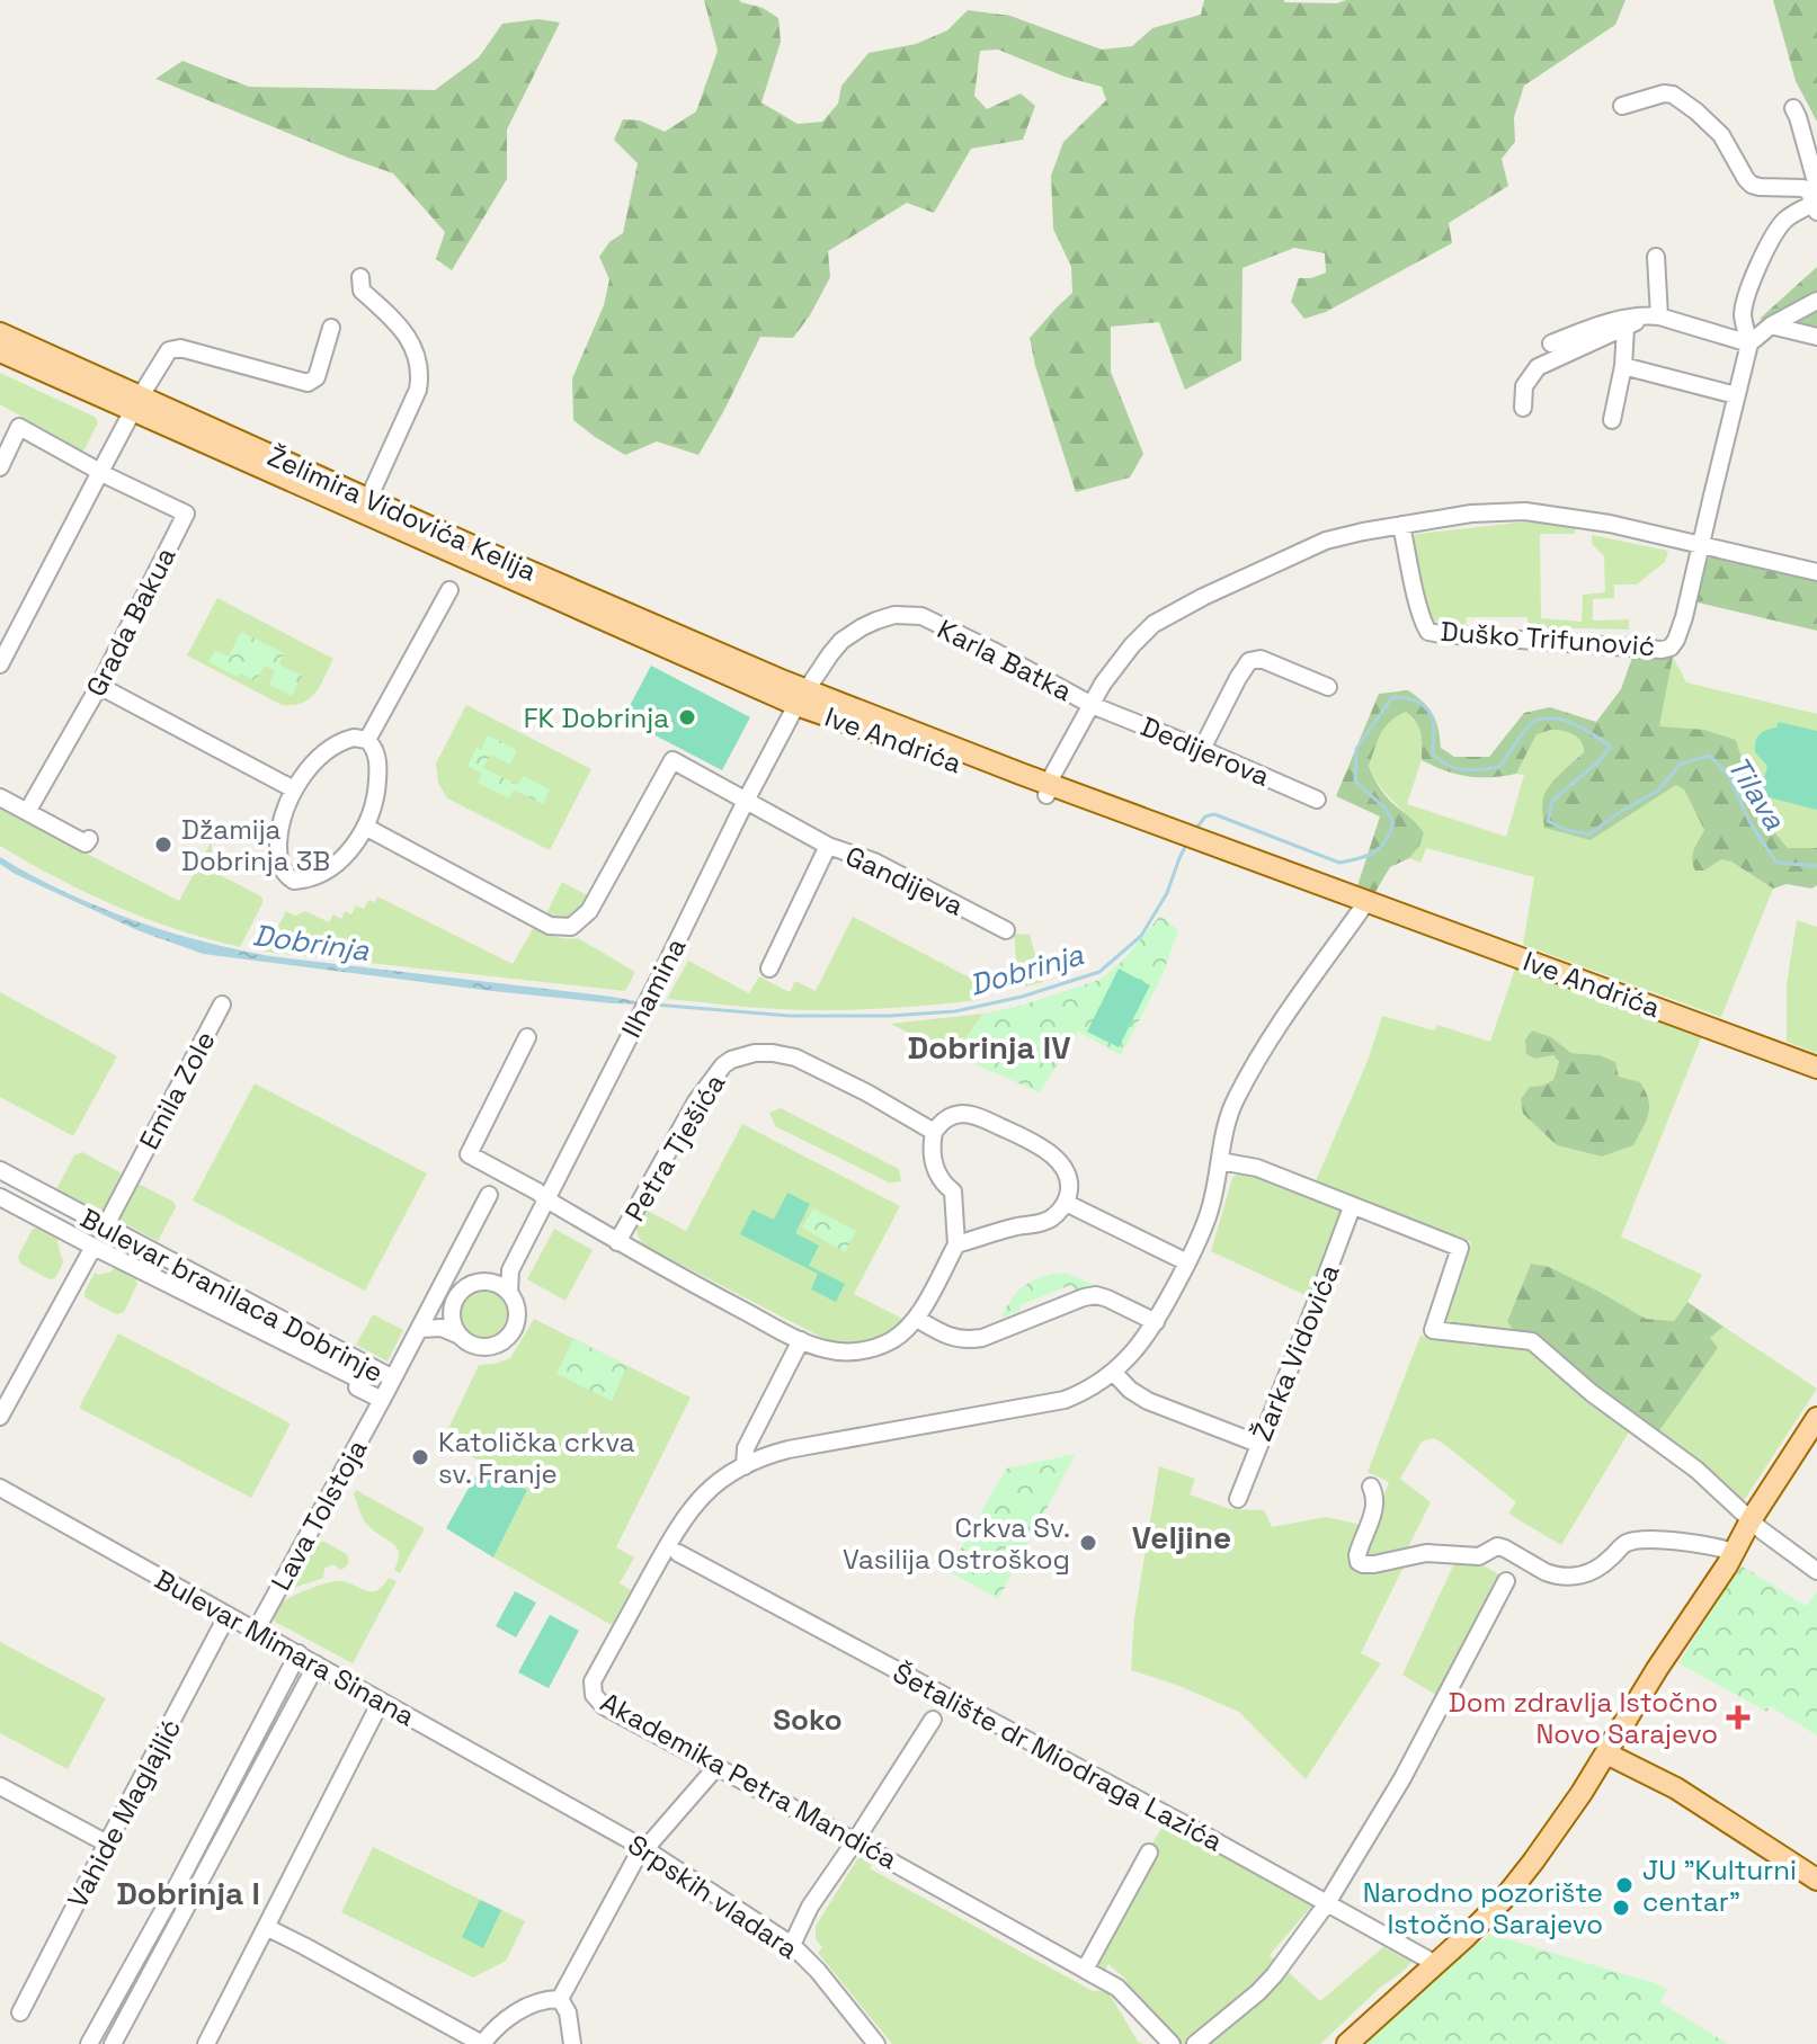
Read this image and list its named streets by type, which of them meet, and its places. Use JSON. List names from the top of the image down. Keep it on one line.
{"streets":{"main road":["Želimira Vidovića Kelija","Ive Andrića"],"street":["Grada Bakua","Duško Trifunović","Karla Batka","Dedijerova","Gandijeva","Ilhamina","Emila Zole","Petra Tješića","Bulevar branilaca Dobrinje","Žarka Vidovića","Lava Tolstoja","Bulevar Mimara Sinana","Šetalište dr Miodraga Lazića","Akademika Petra Mandića","Vahide Maglajlić","Srpskih vladara"]},"crossings":[["Želimira Vidovića Kelija","Karla Batka"],["Želimira Vidovića Kelija","Ive Andrića"],["Želimira Vidovića Kelija","Ilhamina"],["Karla Batka","Ive Andrića"],["Karla Batka","Dedijerova"],["Karla Batka","Ilhamina"],["Ive Andrića","Ilhamina"],["Emila Zole","Bulevar branilaca Dobrinje"],["Bulevar branilaca Dobrinje","Lava Tolstoja"],["Lava Tolstoja","Bulevar Mimara Sinana"],["Bulevar Mimara Sinana","Vahide Maglajlić"],["Bulevar Mimara Sinana","Srpskih vladara"]],"districts":["Dobrinja IV","Veljine","Soko","Dobrinja I"],"water":["Tilava","Dobrinja"],"places":{"other":["FK Dobrinja","Džamija Dobrinja 3B","Katolička crkva sv. Franje","Crkva Sv. Vasilija Ostroškog","JU \"Kulturni centar\"","Narodno pozorište Istočno Sarajevo"],"health":["Dom zdravlja Istočno Novo Sarajevo"]}}
